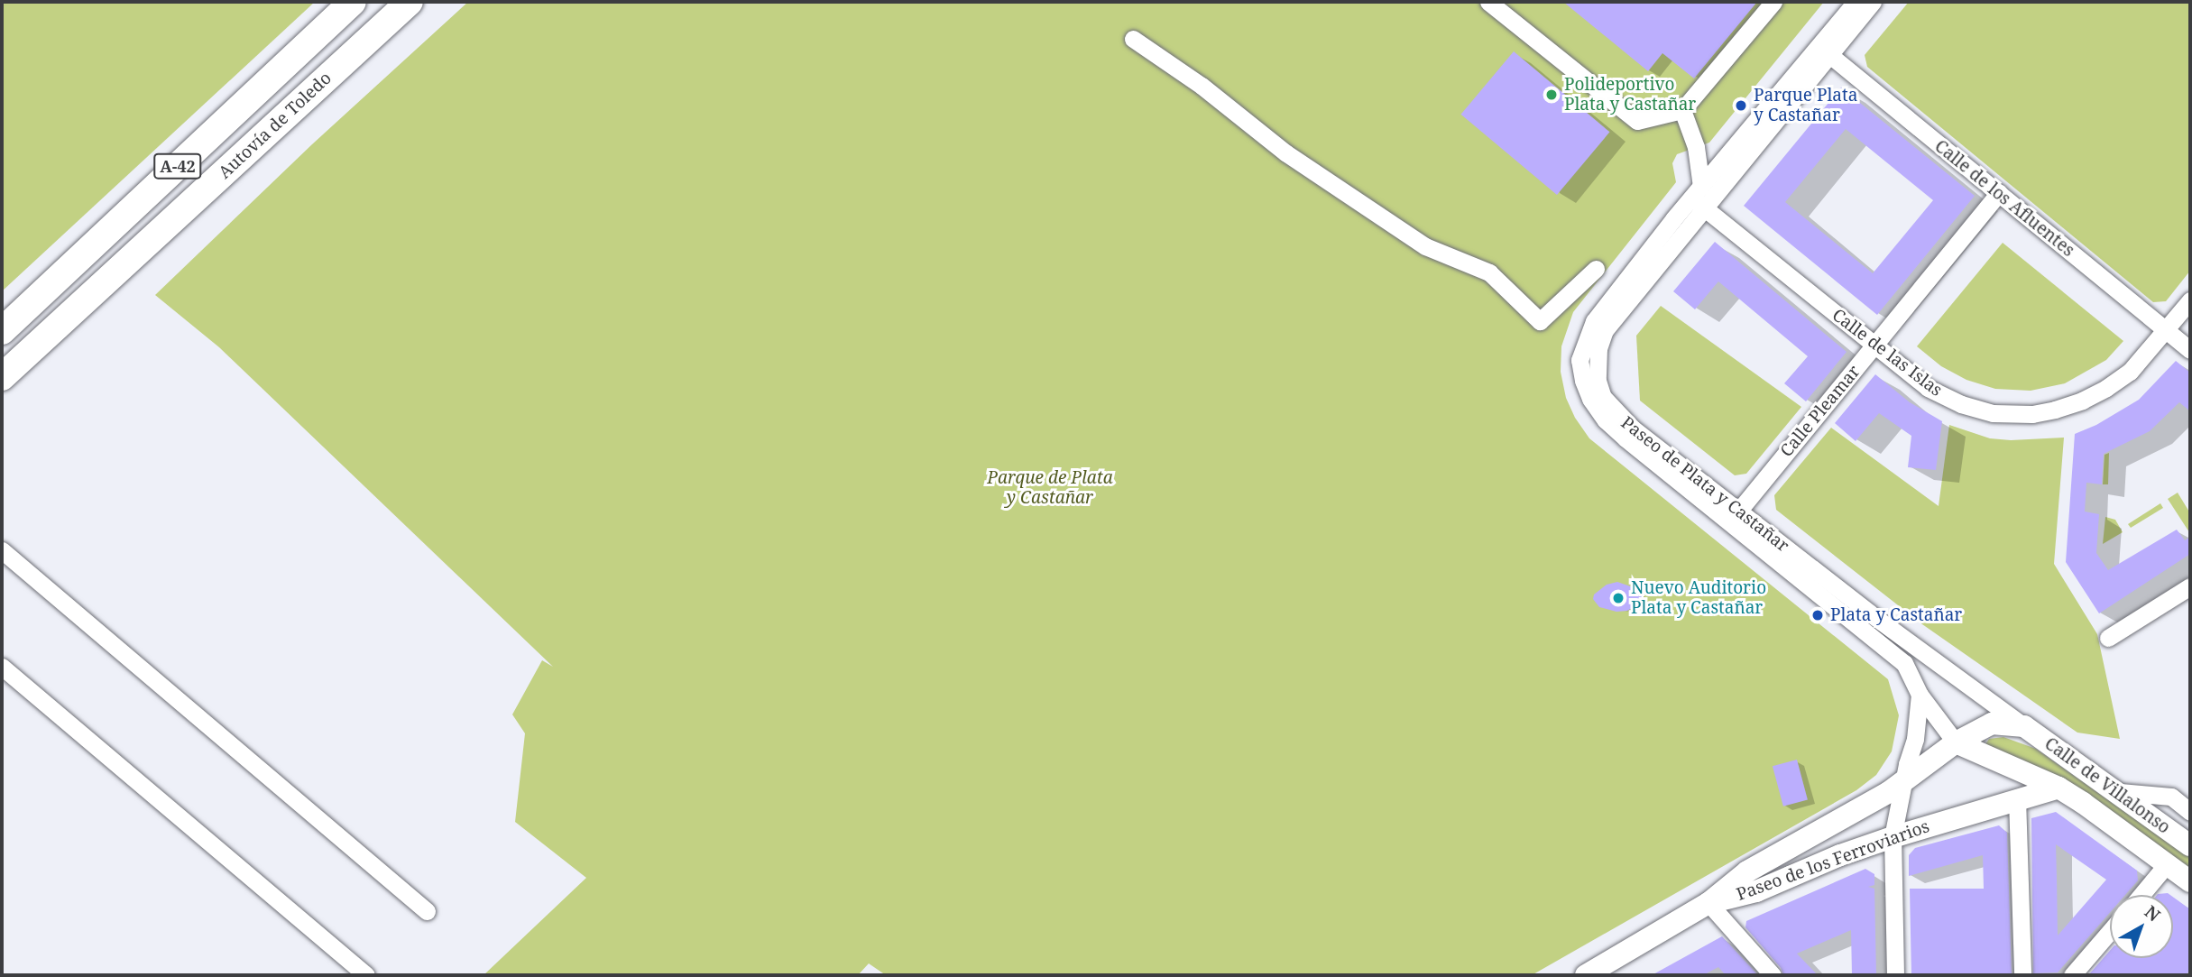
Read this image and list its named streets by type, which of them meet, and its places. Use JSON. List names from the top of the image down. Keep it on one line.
{"streets":{"highway":["Autovía de Toledo","A-42"],"main road":["Calle de Villalonso","Paseo de los Ferroviarios"],"street":["Calle de los Afluentes","Calle de las Islas","Calle Pleamar","Paseo de Plata y Castañar"]},"crossings":[["Calle de los Afluentes","Calle de las Islas"],["Calle de los Afluentes","Calle Pleamar"],["Calle de los Afluentes","Paseo de Plata y Castañar"],["Calle de las Islas","Calle Pleamar"],["Calle de las Islas","Paseo de Plata y Castañar"],["Calle Pleamar","Paseo de Plata y Castañar"],["Paseo de Plata y Castañar","Calle de Villalonso"],["Calle de Villalonso","Paseo de los Ferroviarios"]],"parks":["Parque de Plata y Castañar"],"places":["Polideportivo Plata y Castañar","Parque Plata y Castañar","Nuevo Auditorio Plata y Castañar","Plata y Castañar"],"north":"top right"}
